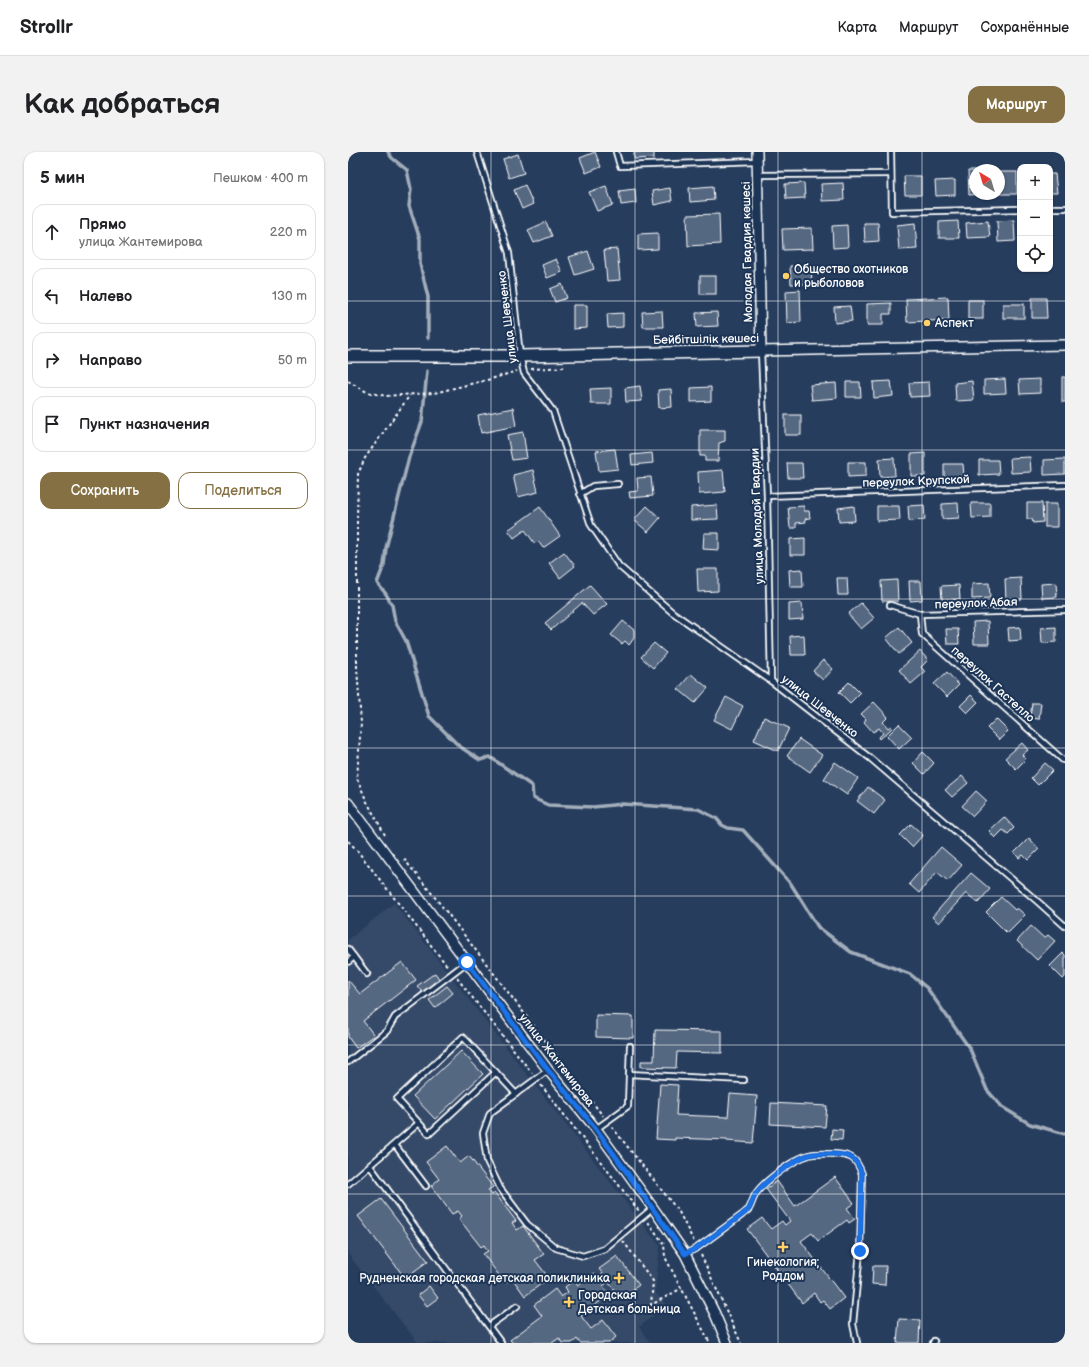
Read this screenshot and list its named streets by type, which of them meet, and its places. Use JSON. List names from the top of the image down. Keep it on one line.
{"streets":{"street":["Молодая Гвардия көшесі","Бейбітшілік көшесі","улица Жантемирова"],"lane":["улица Шевченко","переулок Крупской","улица Молодой Гвардии","переулок Абая","переулок Гастелло"]},"crossings":[["Молодая Гвардия көшесі","Бейбітшілік көшесі"],["Молодая Гвардия көшесі","улица Молодой Гвардии"],["улица Шевченко","Бейбітшілік көшесі"],["улица Шевченко","улица Молодой Гвардии"],["Бейбітшілік көшесі","улица Молодой Гвардии"],["переулок Крупской","улица Молодой Гвардии"],["переулок Абая","переулок Гастелло"]],"places":{"other":["Общество охотников и рыболовов","Аспект"],"health":["Гинекология; Роддом","Рудненская городская детская поликлиника","Городская Детская больница"]},"north":"top left","page":{"header":"Strollr","nav":["Карта","Маршрут","Сохранённые"],"buttons":["Маршрут",["Сохранить","Поделиться"]],"title":"Как добраться","heading":["5 мин","Пешком · 400 m"],"map_buttons":["+","−"],"list":[["Прямо","улица Жантемирова","220 m"],["Налево","130 m"],["Направо","50 m"],"Пункт назначения"]}}
